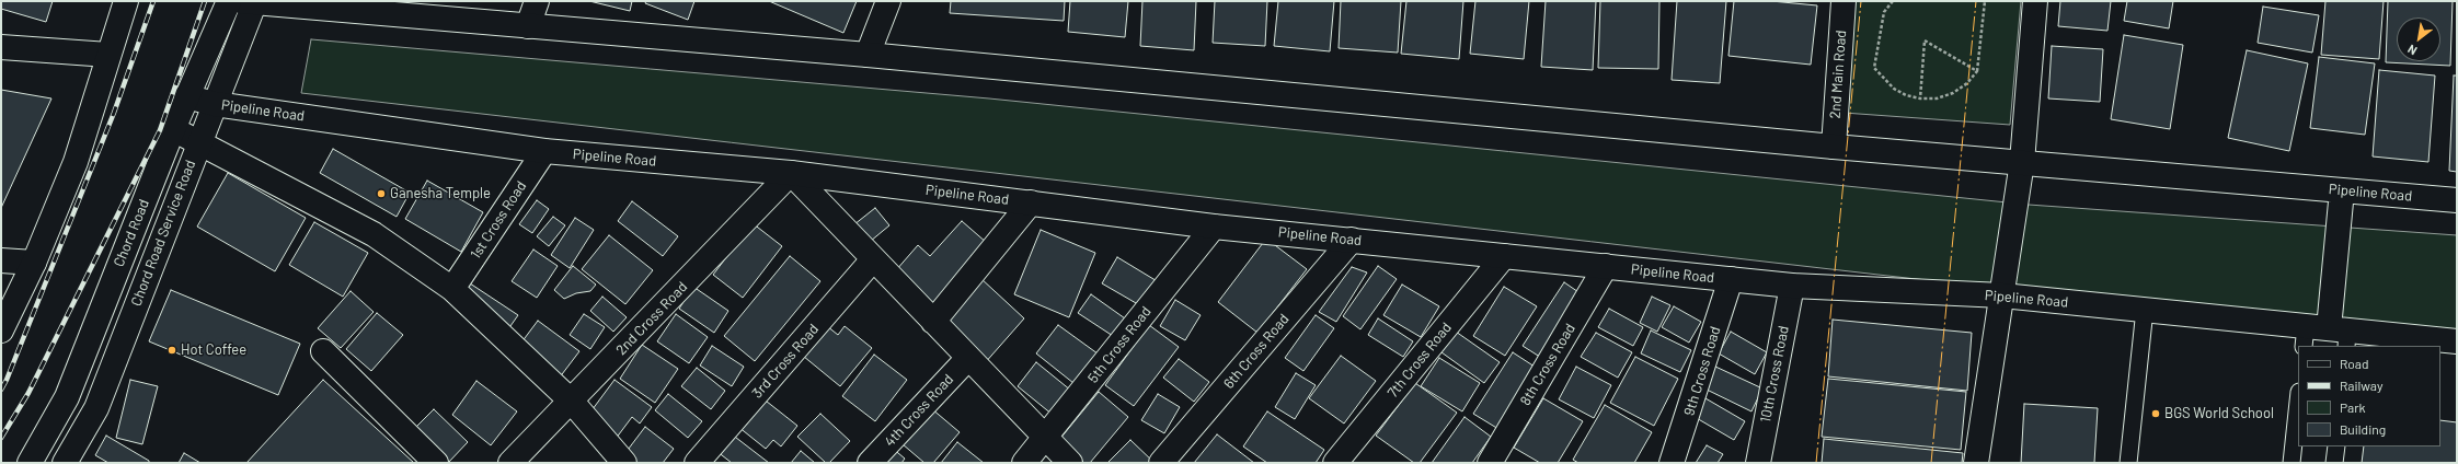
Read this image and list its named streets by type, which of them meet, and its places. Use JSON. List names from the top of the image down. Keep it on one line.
{"streets":{"main road":["2nd Main Road","Pipeline Road","1st Cross Road","Chord Road","Chord Road Service Road","2nd Cross Road","5th Cross Road","6th Cross Road","7th Cross Road","3rd Cross Road","8th Cross Road","9th Cross Road","10th Cross Road","4th Cross Road"]},"crossings":[["2nd Main Road","Pipeline Road"],["Pipeline Road","1st Cross Road"],["Pipeline Road","Chord Road"],["Pipeline Road","Chord Road Service Road"],["Pipeline Road","2nd Cross Road"],["Pipeline Road","5th Cross Road"],["Pipeline Road","6th Cross Road"],["Pipeline Road","7th Cross Road"],["Pipeline Road","8th Cross Road"],["Pipeline Road","9th Cross Road"],["Pipeline Road","10th Cross Road"]],"places":["Ganesha Temple","Hot Coffee","BGS World School"],"legend":["Road","Railway","Park","Building"],"north":"bottom left"}
